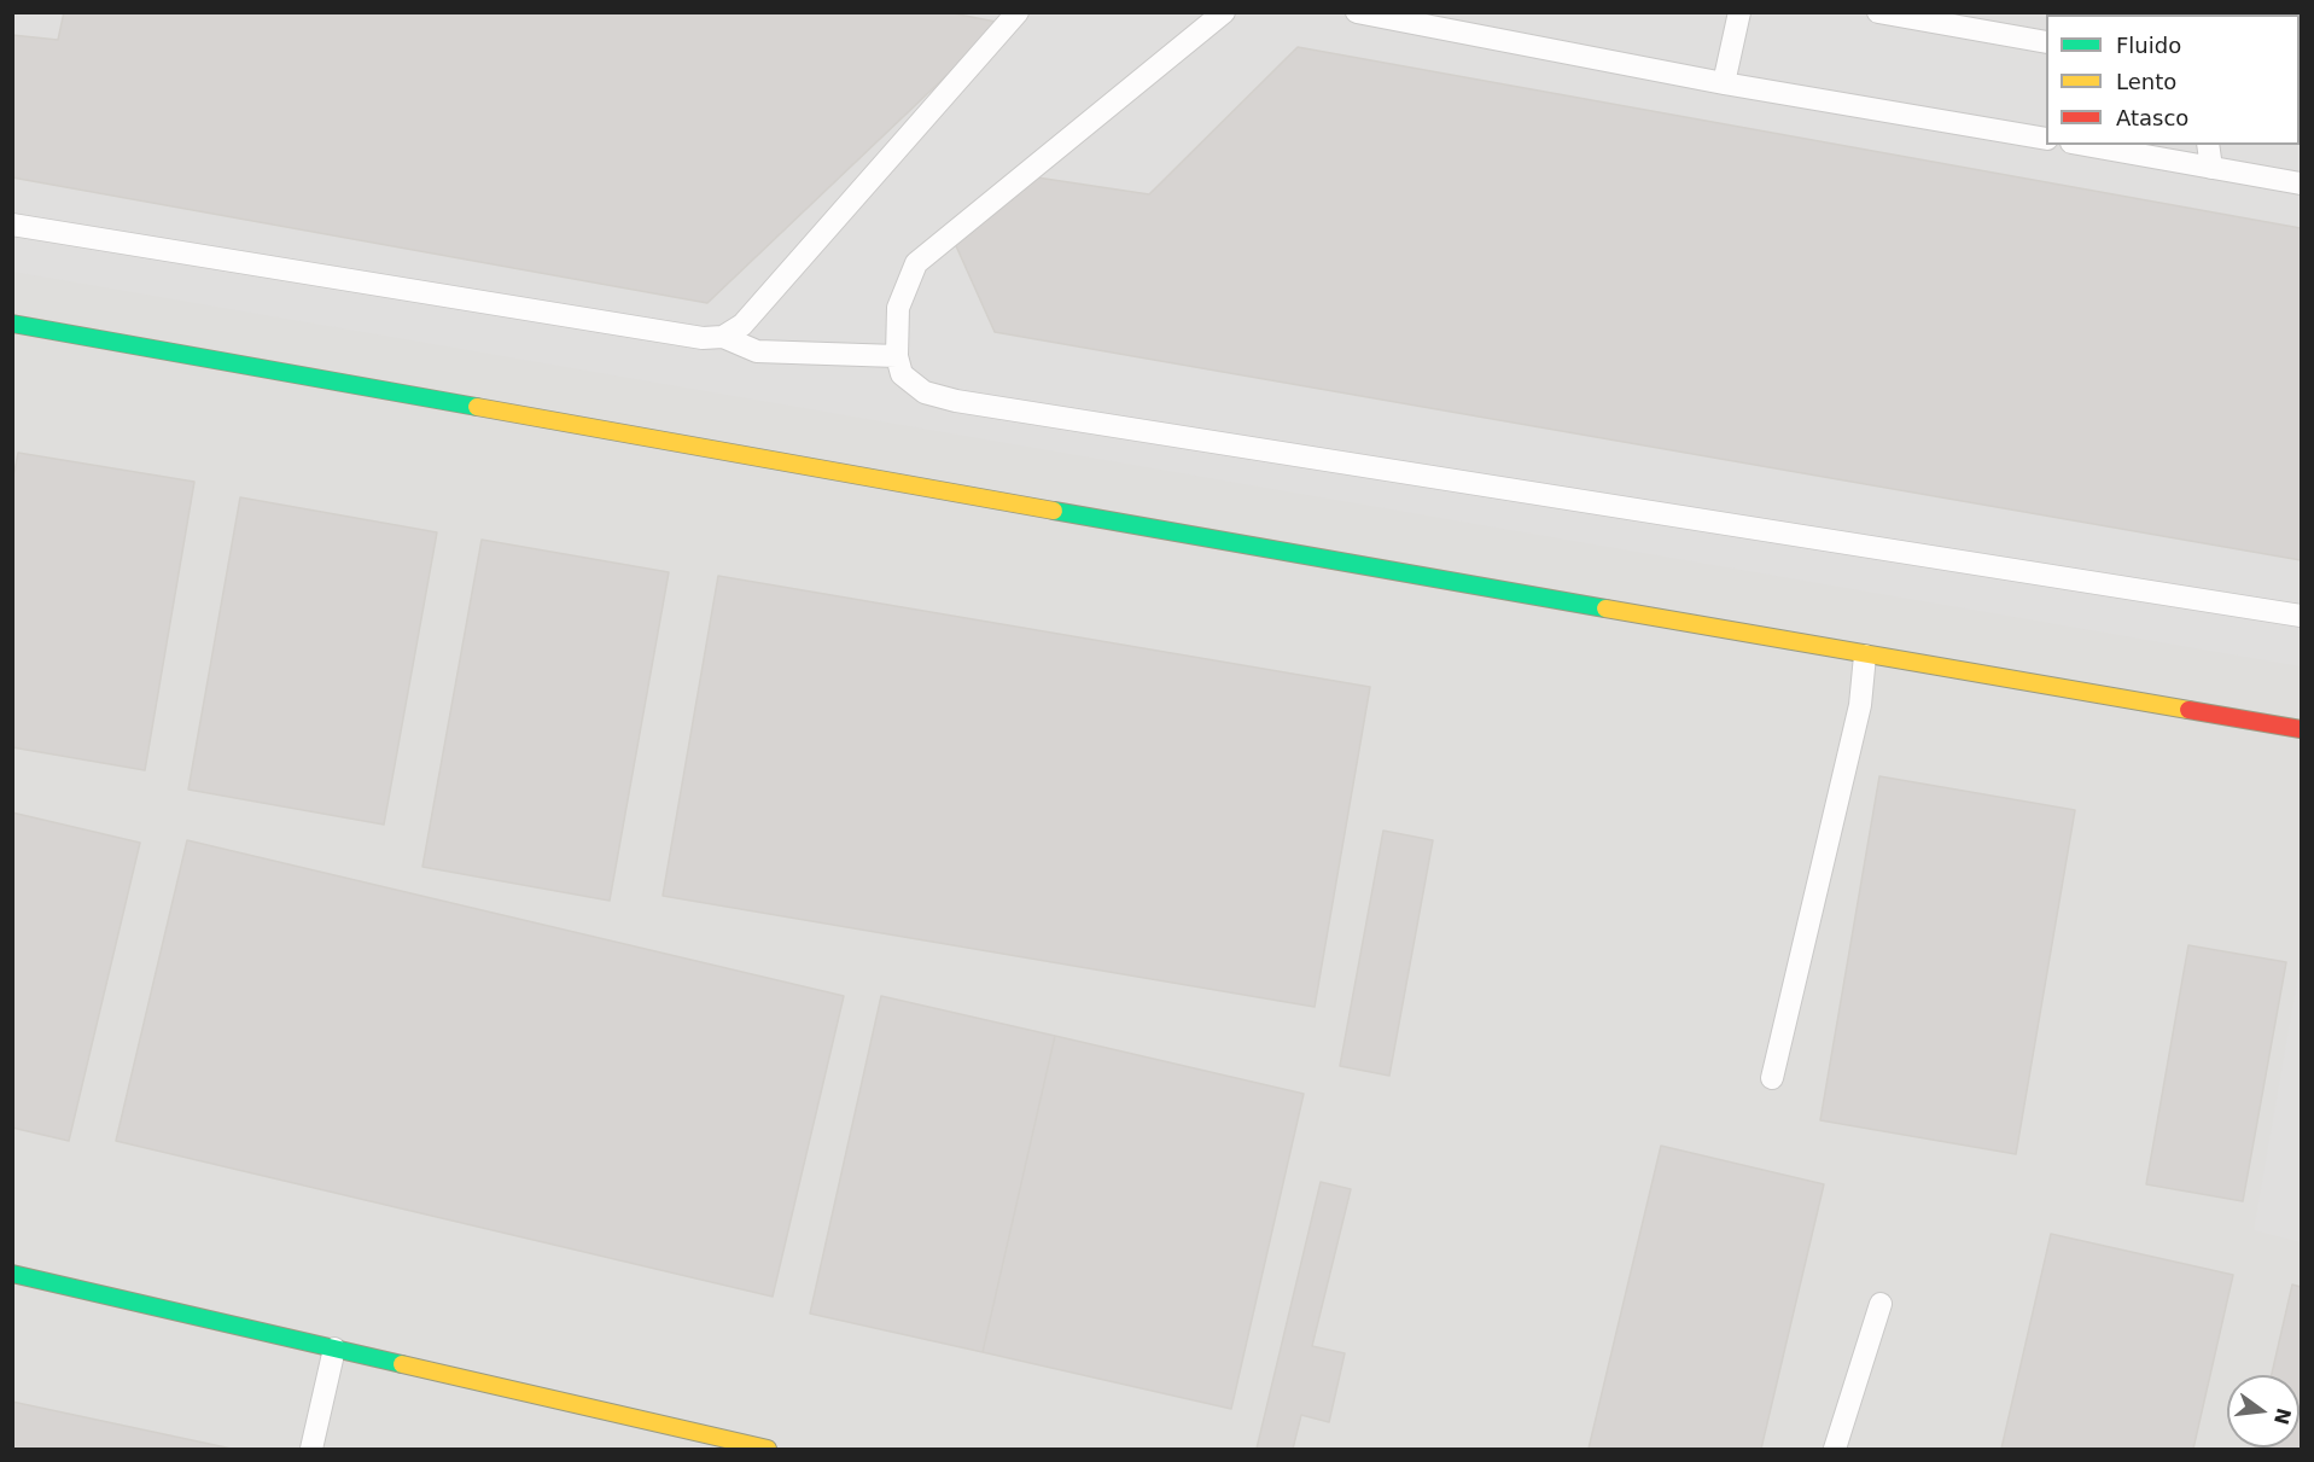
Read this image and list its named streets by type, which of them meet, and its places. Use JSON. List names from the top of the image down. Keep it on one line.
{"legend":["Fluido","Lento","Atasco"],"north":"right"}
